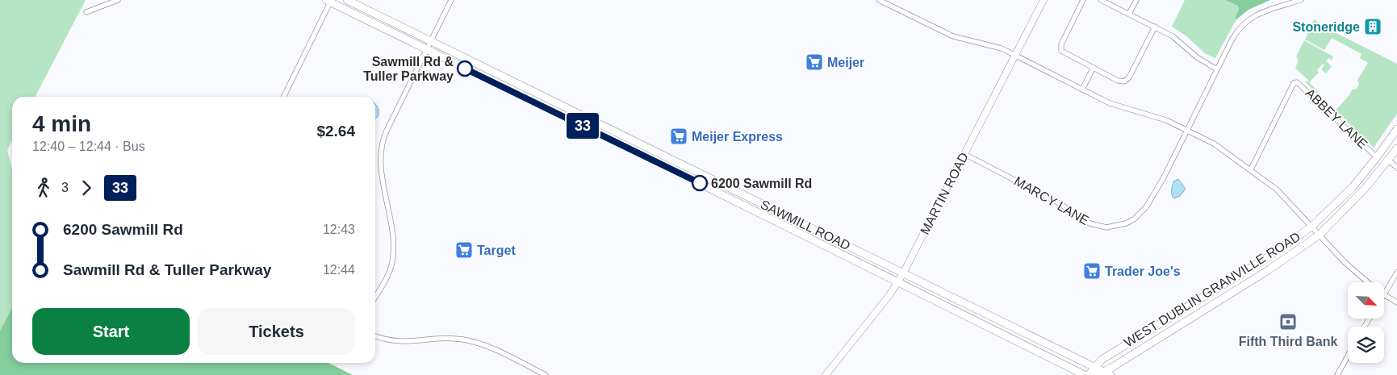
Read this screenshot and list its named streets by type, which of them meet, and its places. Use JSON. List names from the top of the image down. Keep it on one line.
{"streets":{"main road":["SAWMILL ROAD","WEST DUBLIN GRANVILLE ROAD"],"street":["ABBEY LANE","MARTIN ROAD","MARCY LANE"]},"crossings":[["ABBEY LANE","WEST DUBLIN GRANVILLE ROAD"],["MARTIN ROAD","MARCY LANE"],["MARTIN ROAD","SAWMILL ROAD"],["SAWMILL ROAD","WEST DUBLIN GRANVILLE ROAD"]],"places":{"building":["Stoneridge"],"supermarket":["Meijer","Meijer Express","Target","Trader Joe's"],"other":["Sawmill Rd & Tuller Parkway","6200 Sawmill Rd"],"bank":["Fifth Third Bank"]},"lines":["bus line 33"],"north":"bottom right","page":{"on_map":"33","heading":["4 min","12:40 – 12:44 · Bus","$2.64"],"legs":["3","33"],"list":[{"name":"6200 Sawmill Rd","value":"12:43"},{"name":"Sawmill Rd & Tuller Parkway","value":"12:44"}],"buttons":["Start","Tickets"]}}
